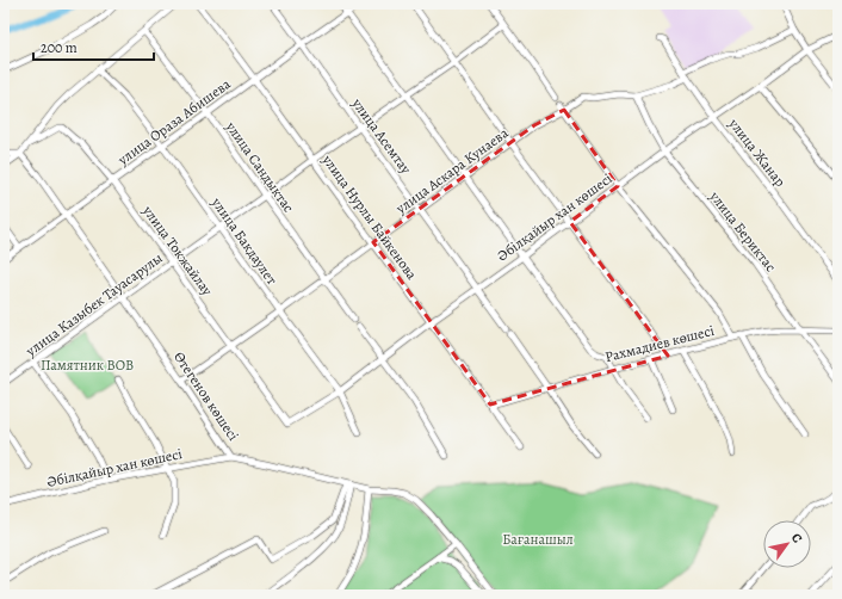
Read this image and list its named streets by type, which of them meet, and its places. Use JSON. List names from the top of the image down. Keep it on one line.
{"streets":{"street":["улица Ораза Абишева","улица Асемтау","улица Жанар","улица Сандыктас","улица Аскара Кунаева","улица Нурлы Байкенова","Әбілқайыр хан көшесі","улица Бериктас","улица Бакдаулет","улица Токжайлау","улица Казыбек Тауасарулы","Рахмадиев көшесі","Өтегенов көшесі"]},"crossings":[["улица Ораза Абишева","улица Асемтау"],["улица Ораза Абишева","улица Сандыктас"],["улица Ораза Абишева","улица Нурлы Байкенова"],["улица Ораза Абишева","улица Бакдаулет"],["улица Ораза Абишева","улица Токжайлау"],["улица Ораза Абишева","Өтегенов көшесі"],["улица Асемтау","улица Аскара Кунаева"],["улица Асемтау","Әбілқайыр хан көшесі"],["улица Асемтау","улица Казыбек Тауасарулы"],["улица Асемтау","Рахмадиев көшесі"],["улица Жанар","улица Аскара Кунаева"],["улица Жанар","Әбілқайыр хан көшесі"],["улица Сандыктас","улица Аскара Кунаева"],["улица Сандыктас","улица Казыбек Тауасарулы"],["улица Аскара Кунаева","улица Нурлы Байкенова"],["улица Аскара Кунаева","улица Бериктас"],["улица Аскара Кунаева","улица Бакдаулет"],["улица Аскара Кунаева","улица Токжайлау"],["улица Аскара Кунаева","Өтегенов көшесі"],["улица Нурлы Байкенова","Әбілқайыр хан көшесі"],["улица Нурлы Байкенова","улица Казыбек Тауасарулы"],["улица Нурлы Байкенова","Рахмадиев көшесі"],["Әбілқайыр хан көшесі","улица Бериктас"],["Әбілқайыр хан көшесі","улица Бакдаулет"],["Әбілқайыр хан көшесі","улица Токжайлау"],["Әбілқайыр хан көшесі","Өтегенов көшесі"],["улица Бериктас","Рахмадиев көшесі"],["улица Бакдаулет","улица Казыбек Тауасарулы"],["улица Токжайлау","улица Казыбек Тауасарулы"],["улица Казыбек Тауасарулы","Өтегенов көшесі"]],"parks":["Памятник ВОВ","Бағанашыл"],"scale_bar":"200 m","north":"top right"}
